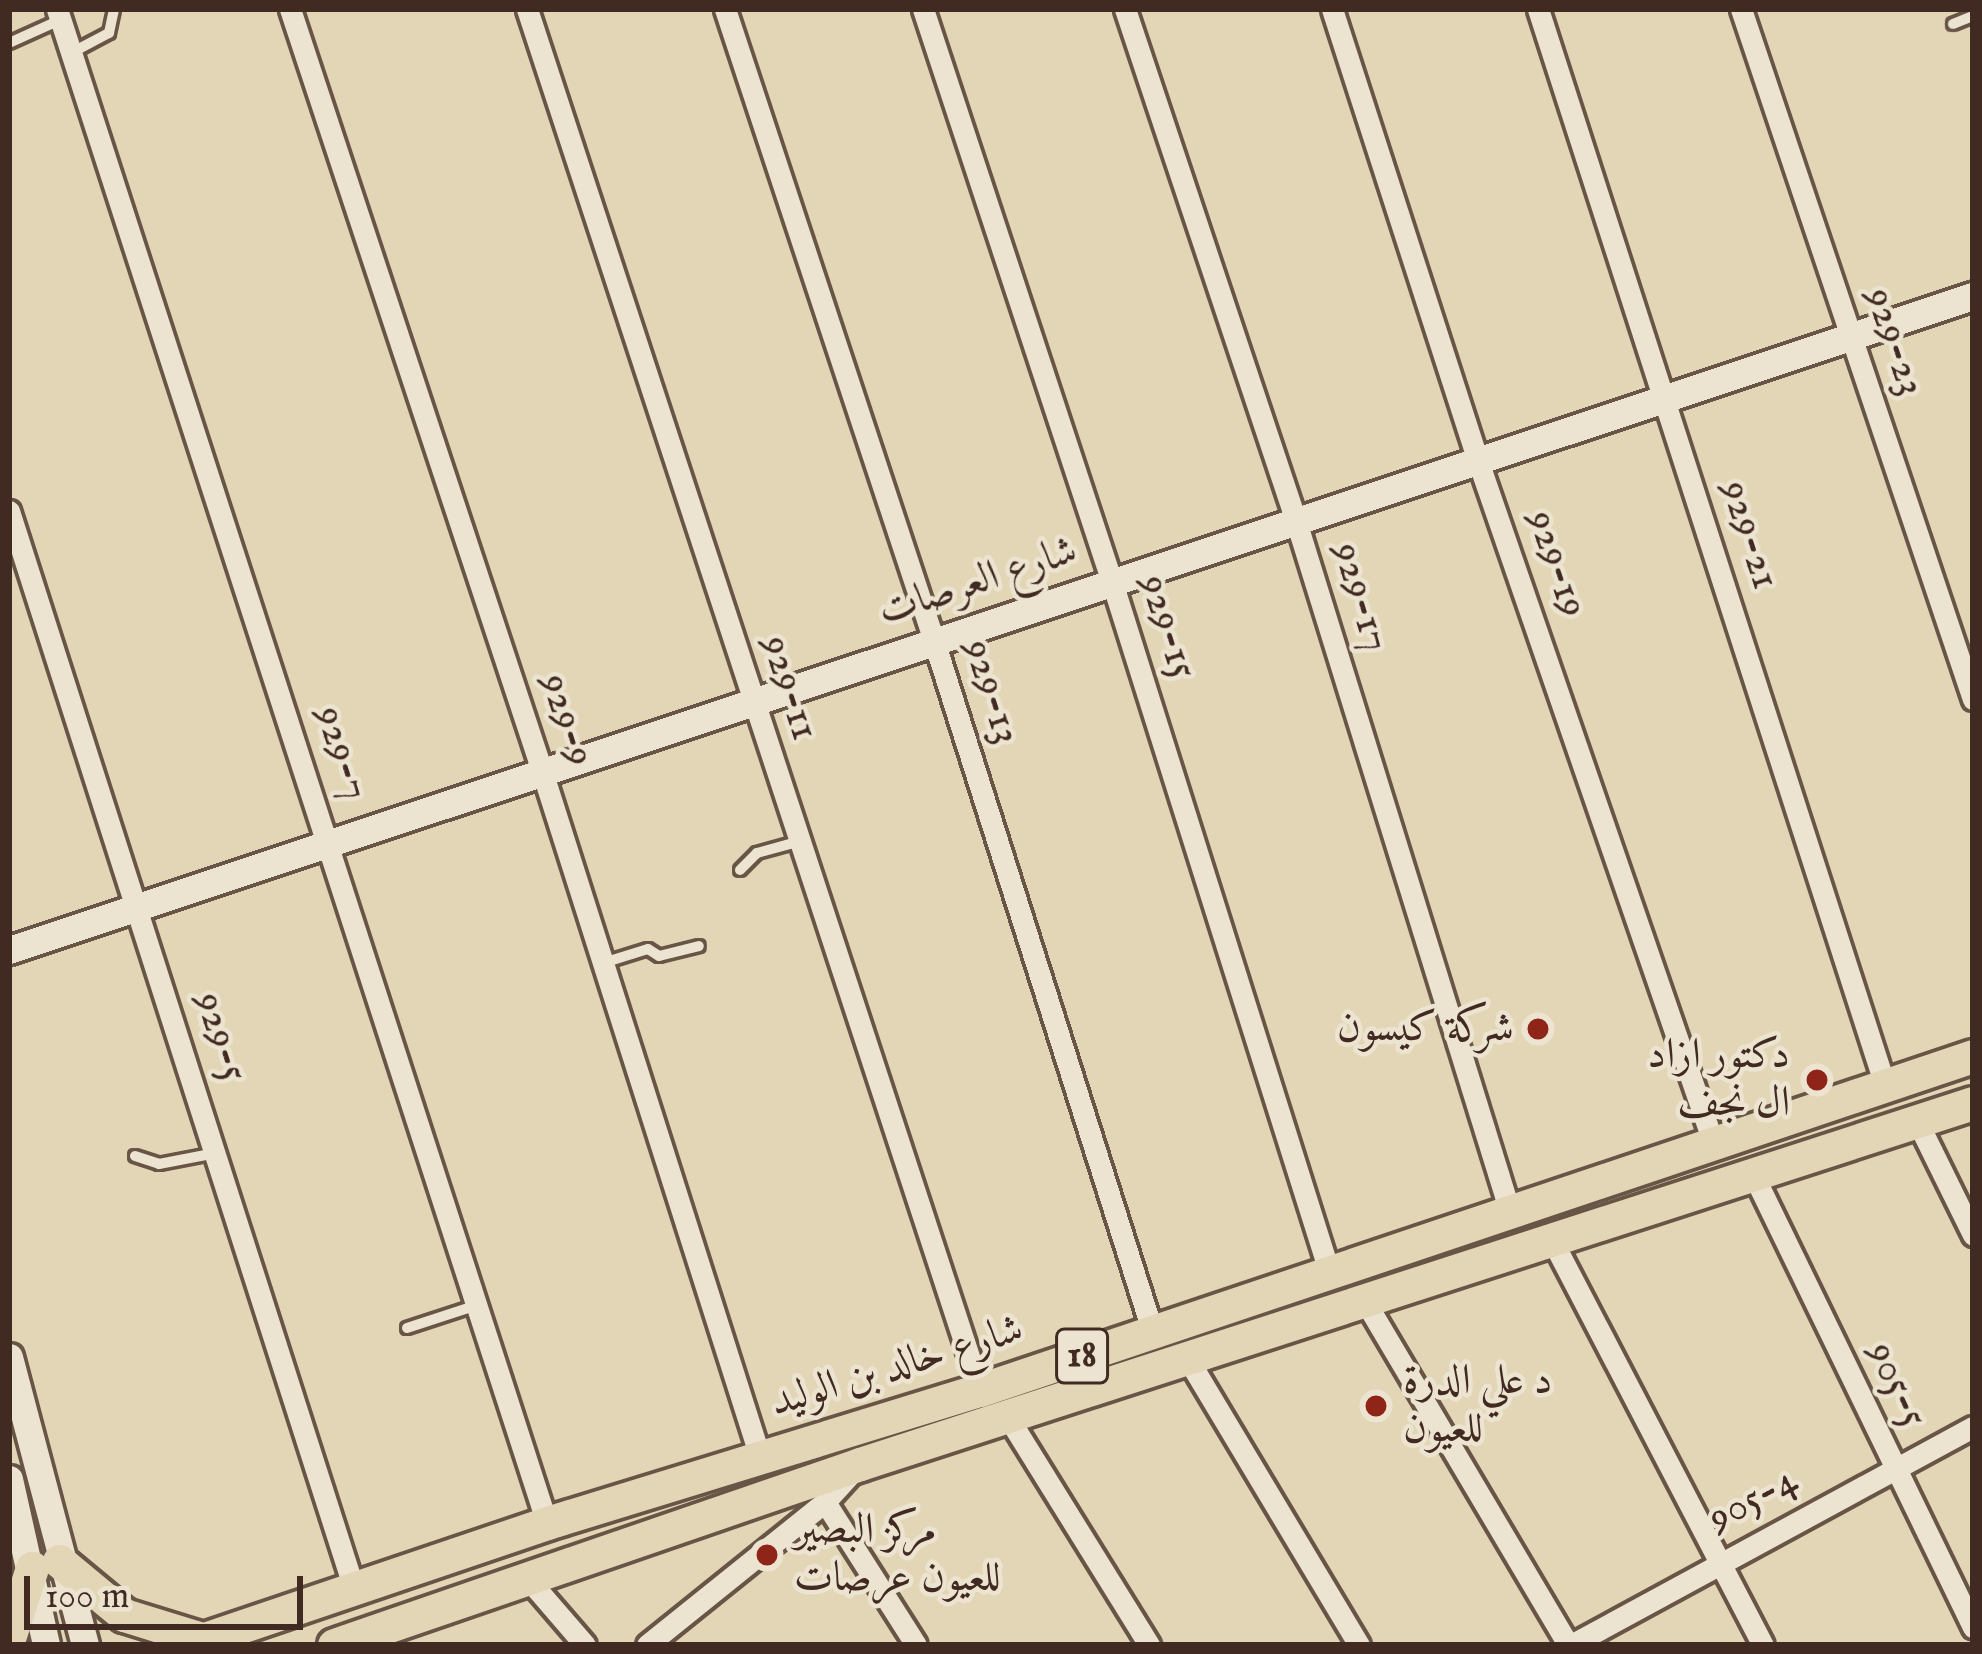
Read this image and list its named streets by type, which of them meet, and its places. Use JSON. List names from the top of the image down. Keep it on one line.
{"streets":{"main road":["18","شارع خالد بن الوليد"],"street":["929-23","929-21","929-19","شارع العرصات","929-17","929-15","929-11","929-13","929-9","929-7","929-5","905-5","905-4"]},"crossings":[["929-23","شارع العرصات"],["929-21","شارع العرصات"],["929-21","شارع خالد بن الوليد"],["929-19","شارع العرصات"],["929-19","شارع خالد بن الوليد"],["شارع العرصات","929-17"],["شارع العرصات","929-15"],["شارع العرصات","929-11"],["شارع العرصات","929-13"],["شارع العرصات","929-9"],["شارع العرصات","929-7"],["شارع العرصات","929-5"],["929-17","شارع خالد بن الوليد"],["929-15","شارع خالد بن الوليد"],["929-11","شارع خالد بن الوليد"],["929-13","شارع خالد بن الوليد"],["929-9","شارع خالد بن الوليد"],["929-7","شارع خالد بن الوليد"],["929-5","شارع خالد بن الوليد"],["شارع خالد بن الوليد","905-5"],["905-5","905-4"]],"places":["شركة كيسون","دكتور ازاد ال نجف","د علي الدرة للعيون","مركز البصير للعيون عرصات"],"scale_bar":"100 m"}
